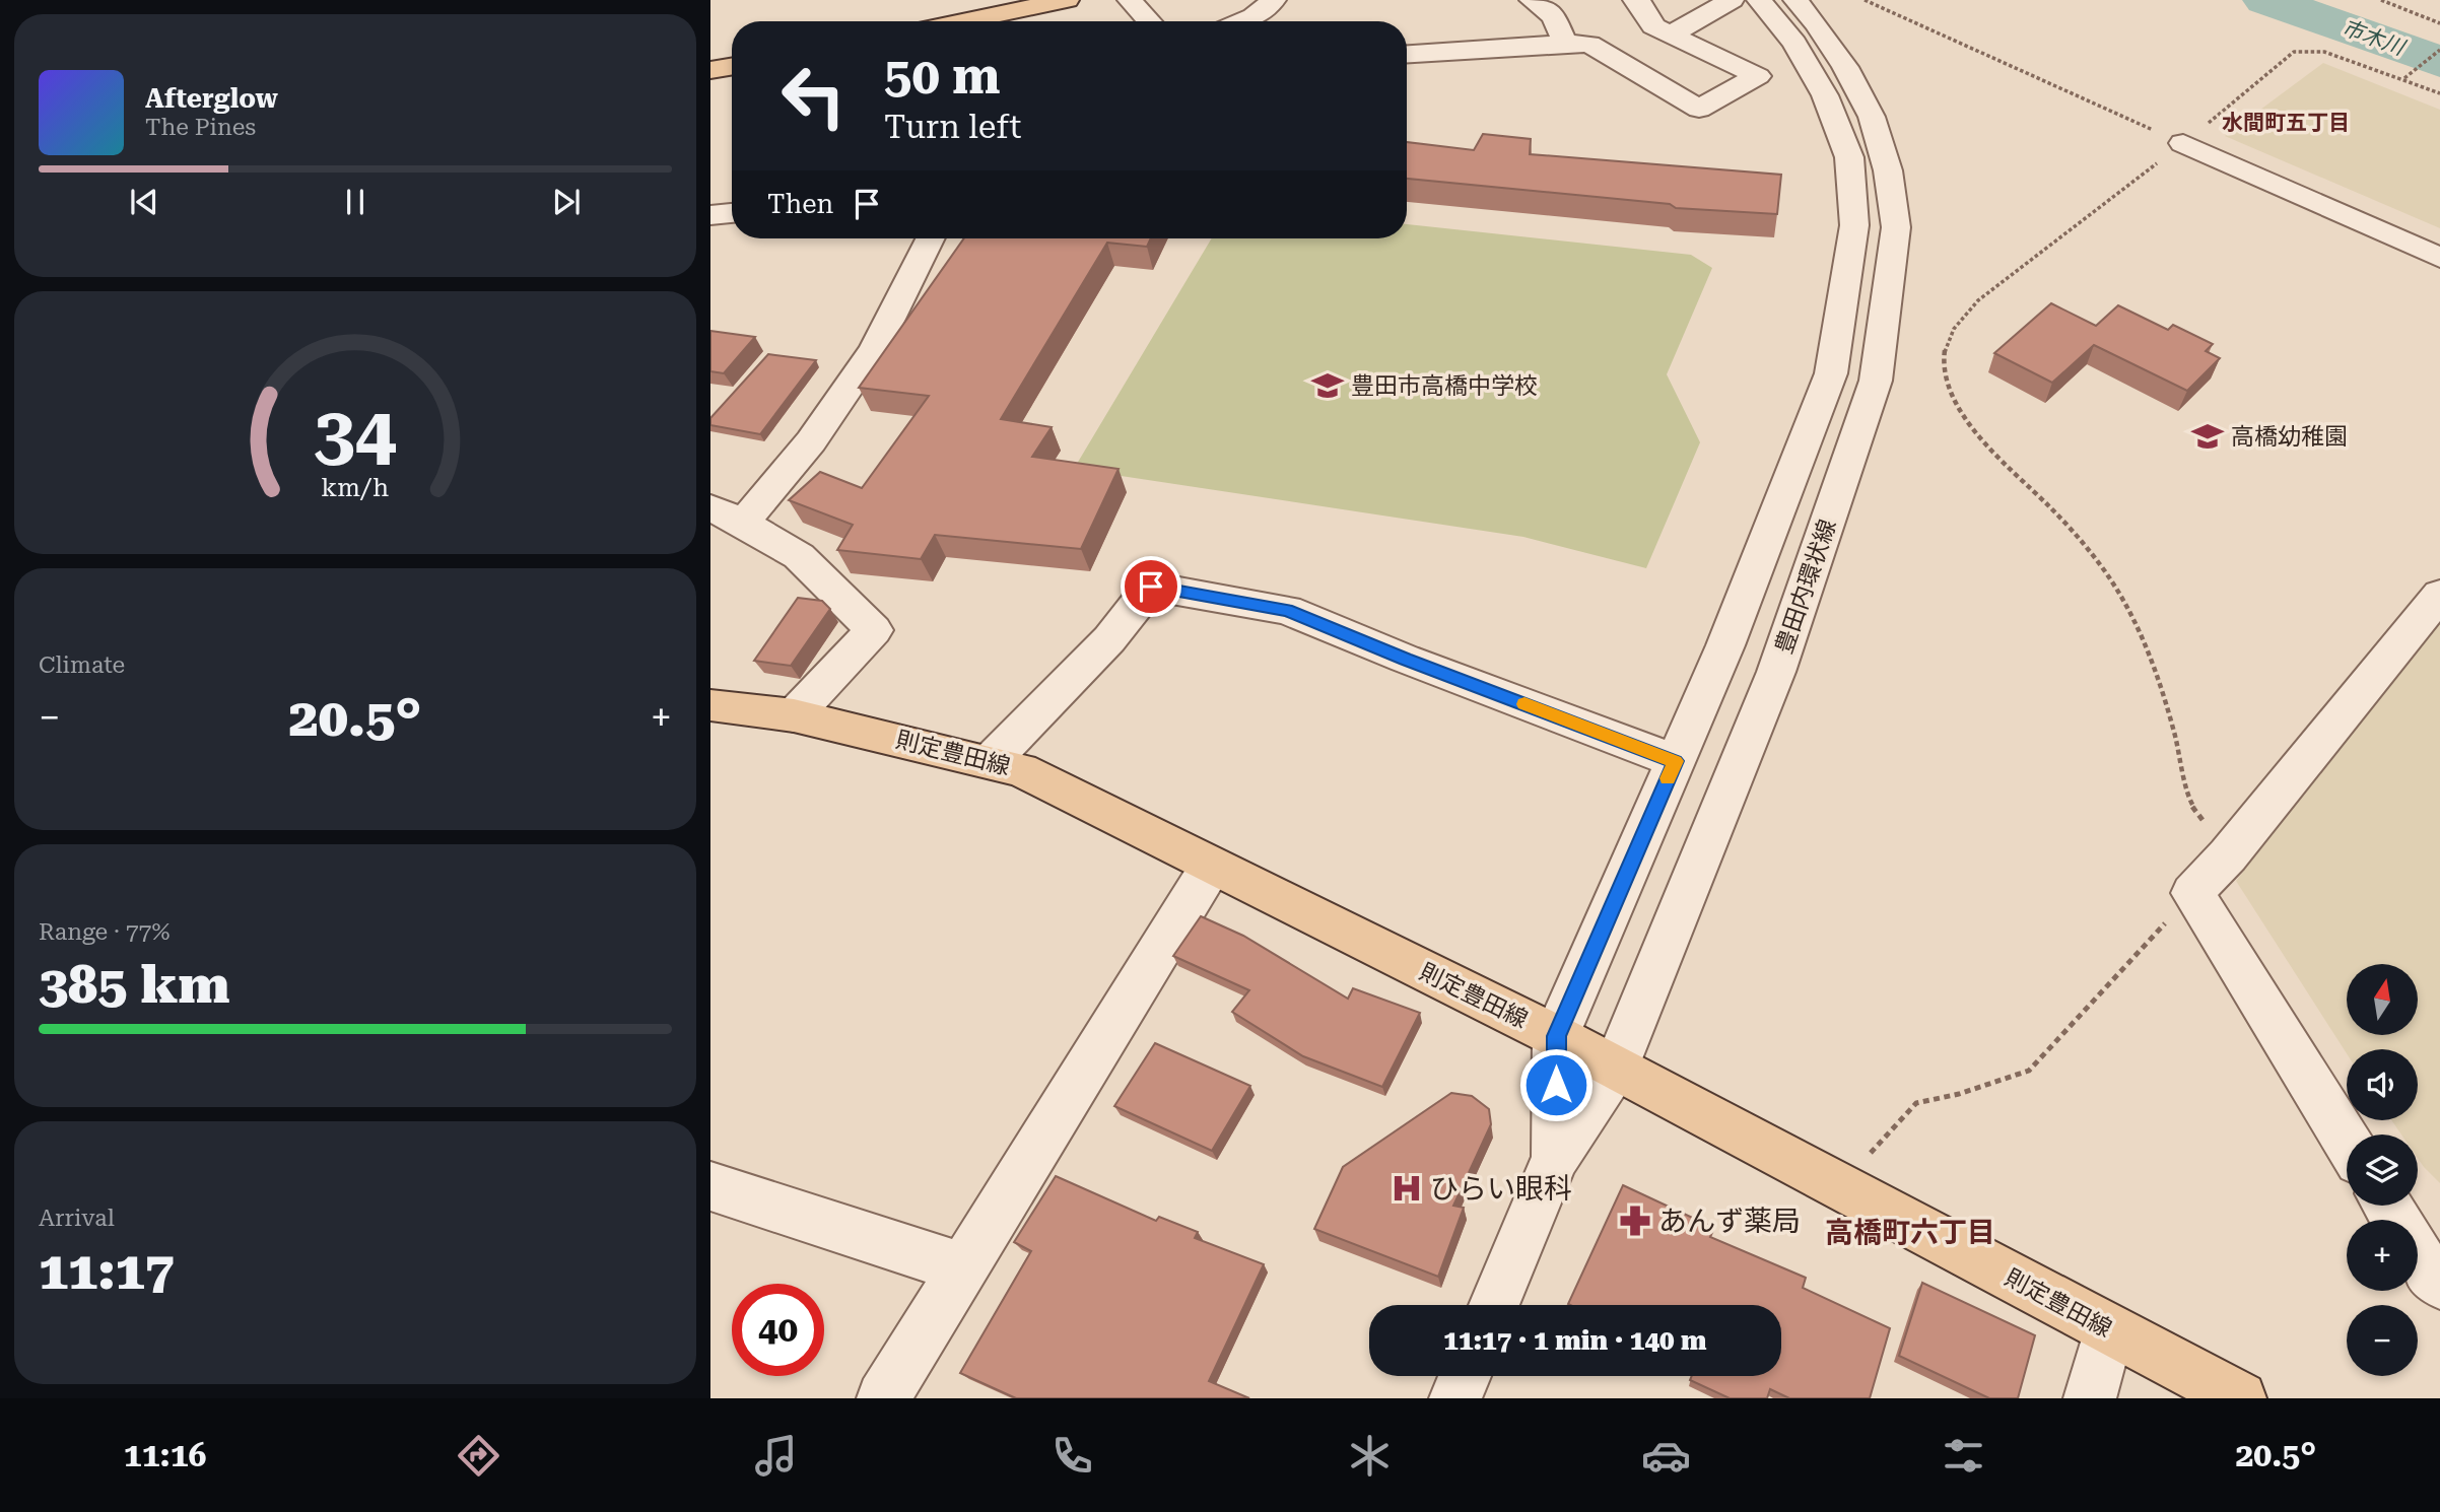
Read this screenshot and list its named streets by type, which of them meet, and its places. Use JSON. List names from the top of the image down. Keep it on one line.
{"streets":{"main road":["則定豊田線"],"street":["豊田内環状線"]},"crossings":[["豊田内環状線","則定豊田線"]],"districts":["水間町五丁目","高橋町六丁目"],"water":["市木川"],"places":{"school or university":["豊田市高橋中学校","高橋幼稚園"],"hospital":["ひらい眼科"],"pharmacy":["あんず薬局"]},"north":"top","page":{"turn":["50 m","Turn left"],"song":["Afterglow","The Pines"],"then":"Then","tile":["Climate",["Range · 77%","385 km"],["Arrival","11:17"]],"heat":["−","20.5°","+"],"map_buttons":["+","−"],"limit":"40","trip":"11:17 · 1 min · 140 m","tabs":["11:16","20.5°"],"gauge":["34","km/h"]}}
